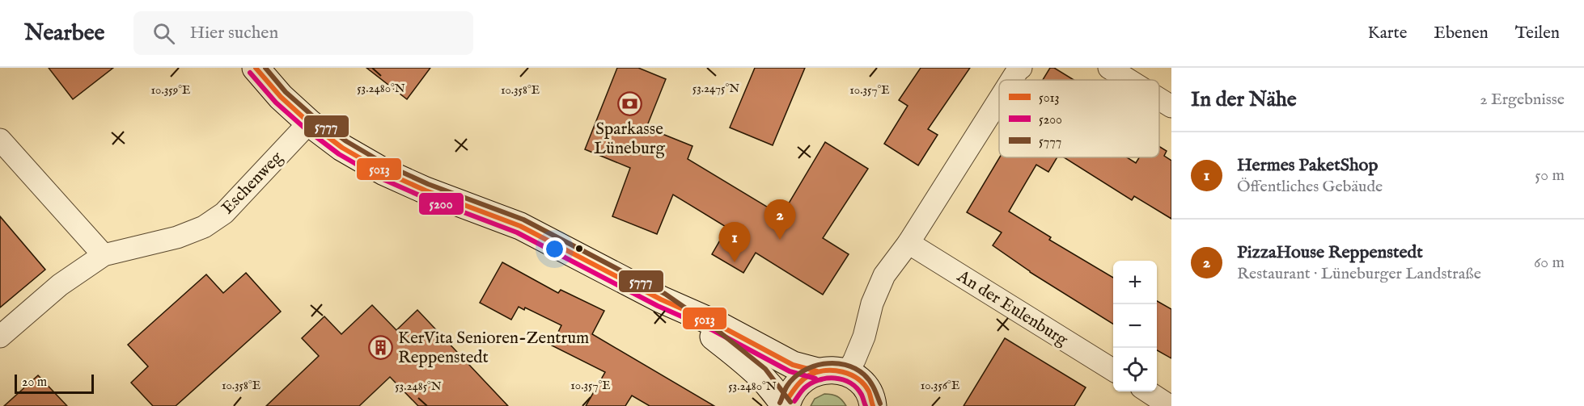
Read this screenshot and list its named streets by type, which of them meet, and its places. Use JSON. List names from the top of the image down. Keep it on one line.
{"streets":{"street":["Eschenweg","An der Eulenburg"]},"places":{"bank":["Sparkasse Lüneburg"],"building":["KerVita Senioren-Zentrum Reppenstedt"]},"lines":["transit line 5013","transit line 5777","transit line 5200"],"legend":["5013","5200","5777"],"scale_bar":"20 m","page":{"header":"Nearbee","search":"Hier suchen","nav":["Karte","Ebenen","Teilen"],"heading":["In der Nähe","2 Ergebnisse"],"list":[{"mark":"1","name":"Hermes PaketShop","note":"Öffentliches Gebäude","value":"50 m"},{"mark":"2","name":"PizzaHouse Reppenstedt","note":"Restaurant · Lüneburger Landstraße","value":"60 m"}],"pins":["2","1"],"map_buttons":["+","−"],"scale":"20 m"},"coordinates":["53.2480°N","53.2475°N","10.359°E","10.358°E","10.357°E","10.356°E","53.2485°N"]}
